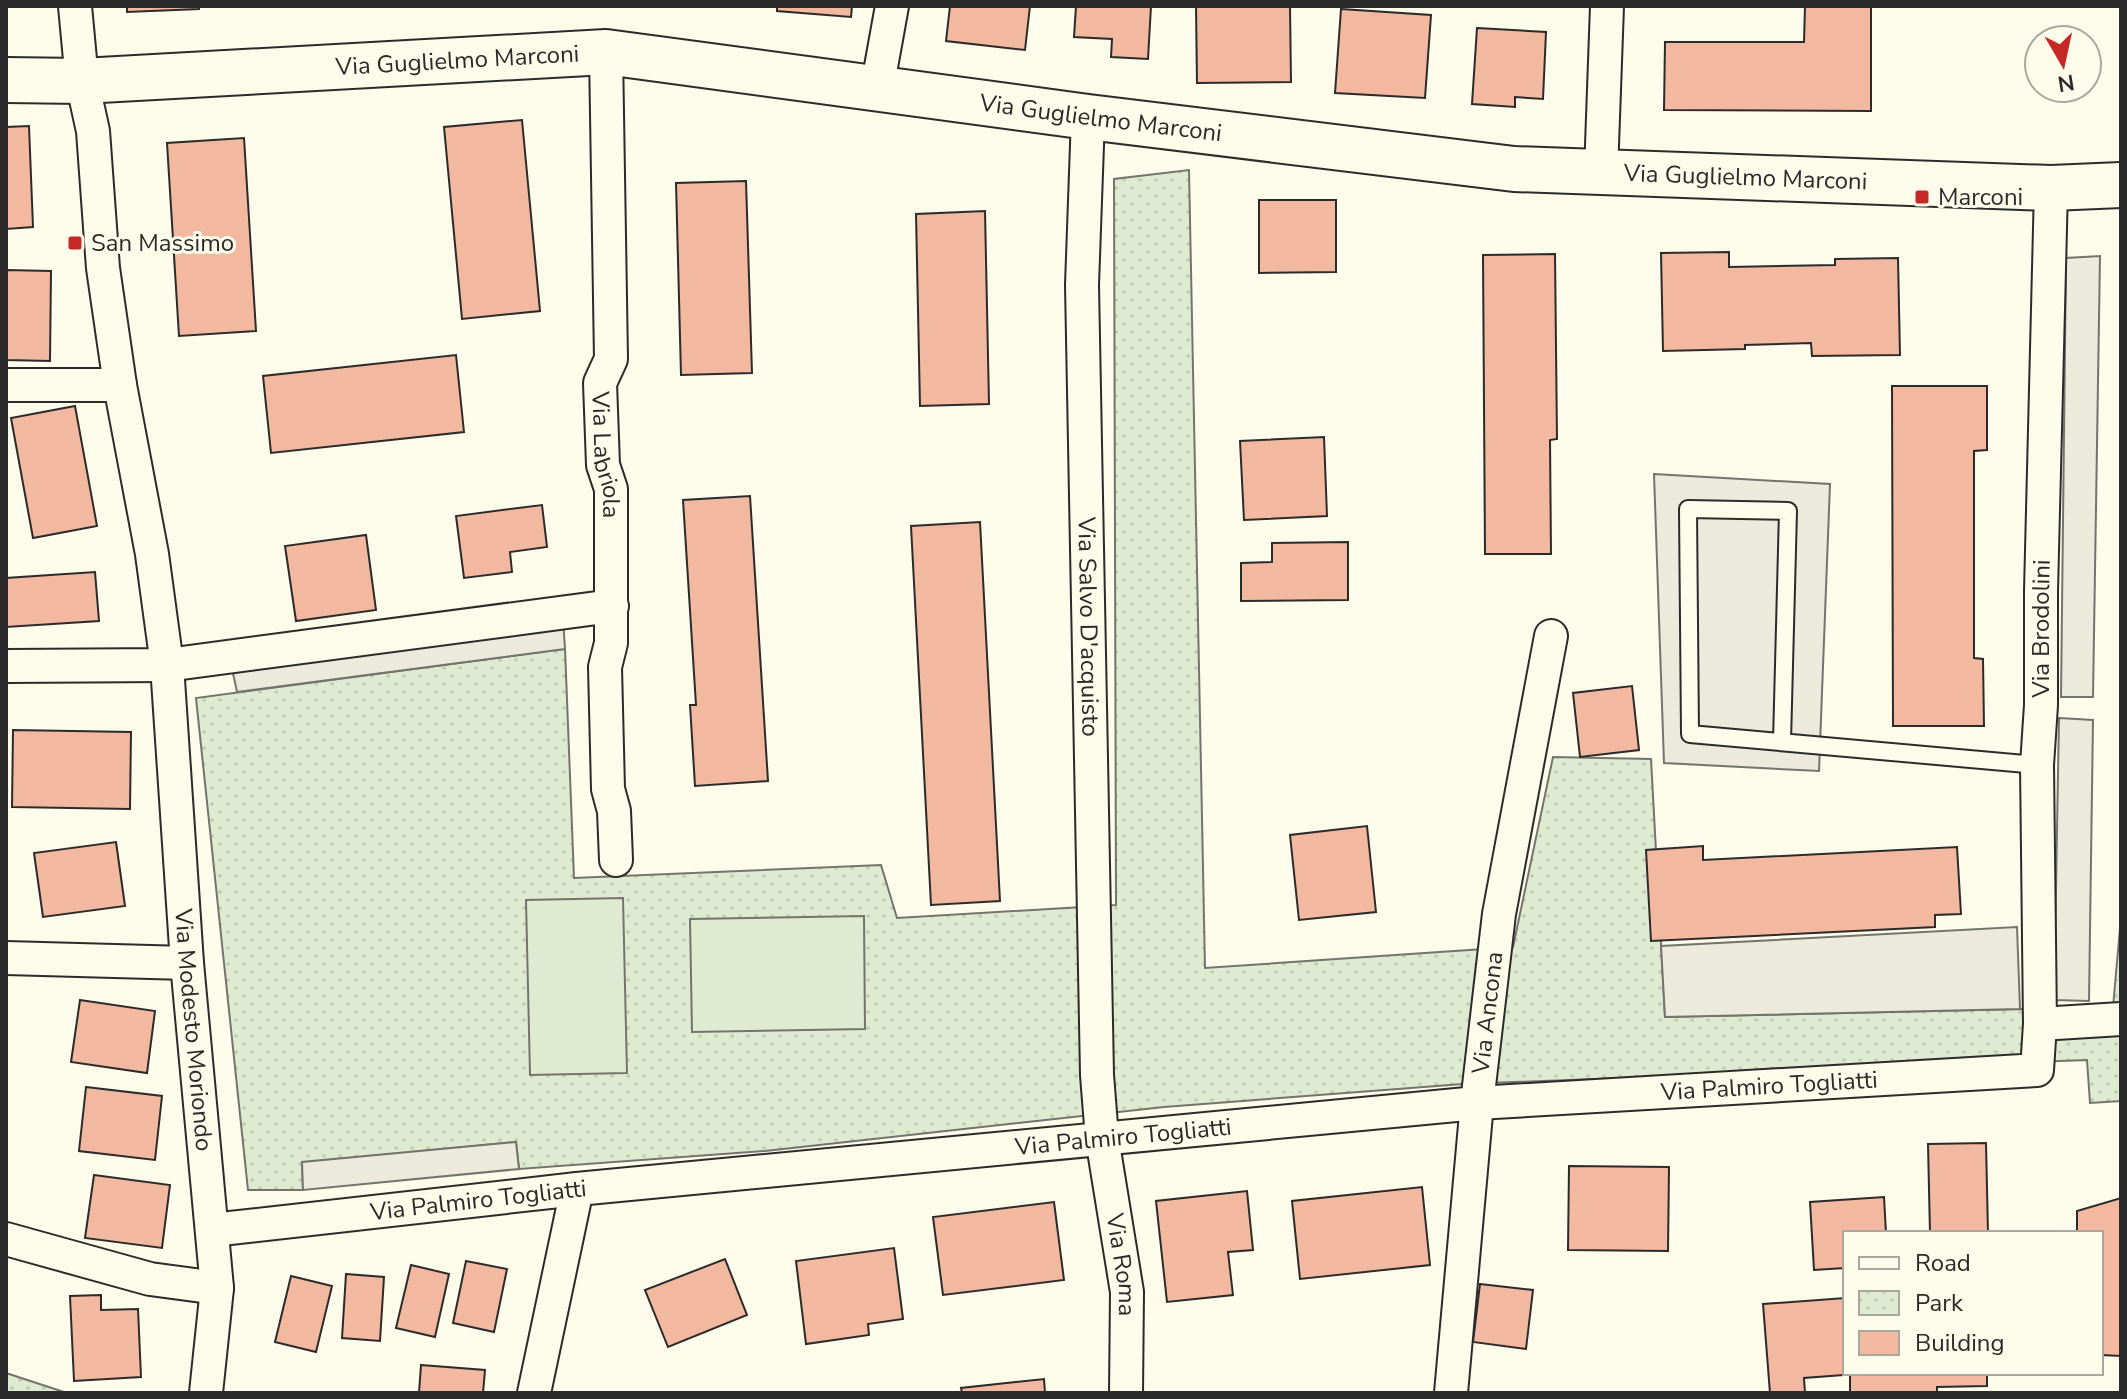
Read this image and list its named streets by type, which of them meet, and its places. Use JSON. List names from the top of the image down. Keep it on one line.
{"streets":{"street":["Via Guglielmo Marconi","Via Labriola","Via Salvo D'acquisto","Via Brodolini","Via Ancona","Via Modesto Moriondo","Via Palmiro Togliatti","Via Roma"]},"crossings":[["Via Guglielmo Marconi","Via Labriola"],["Via Guglielmo Marconi","Via Salvo D'acquisto"],["Via Guglielmo Marconi","Via Brodolini"],["Via Guglielmo Marconi","Via Modesto Moriondo"],["Via Salvo D'acquisto","Via Palmiro Togliatti"],["Via Salvo D'acquisto","Via Roma"],["Via Brodolini","Via Palmiro Togliatti"],["Via Ancona","Via Palmiro Togliatti"],["Via Modesto Moriondo","Via Palmiro Togliatti"],["Via Palmiro Togliatti","Via Roma"]],"places":{"transit":["Marconi","San Massimo"]},"legend":["Road","Park","Building"],"north":"bottom"}
